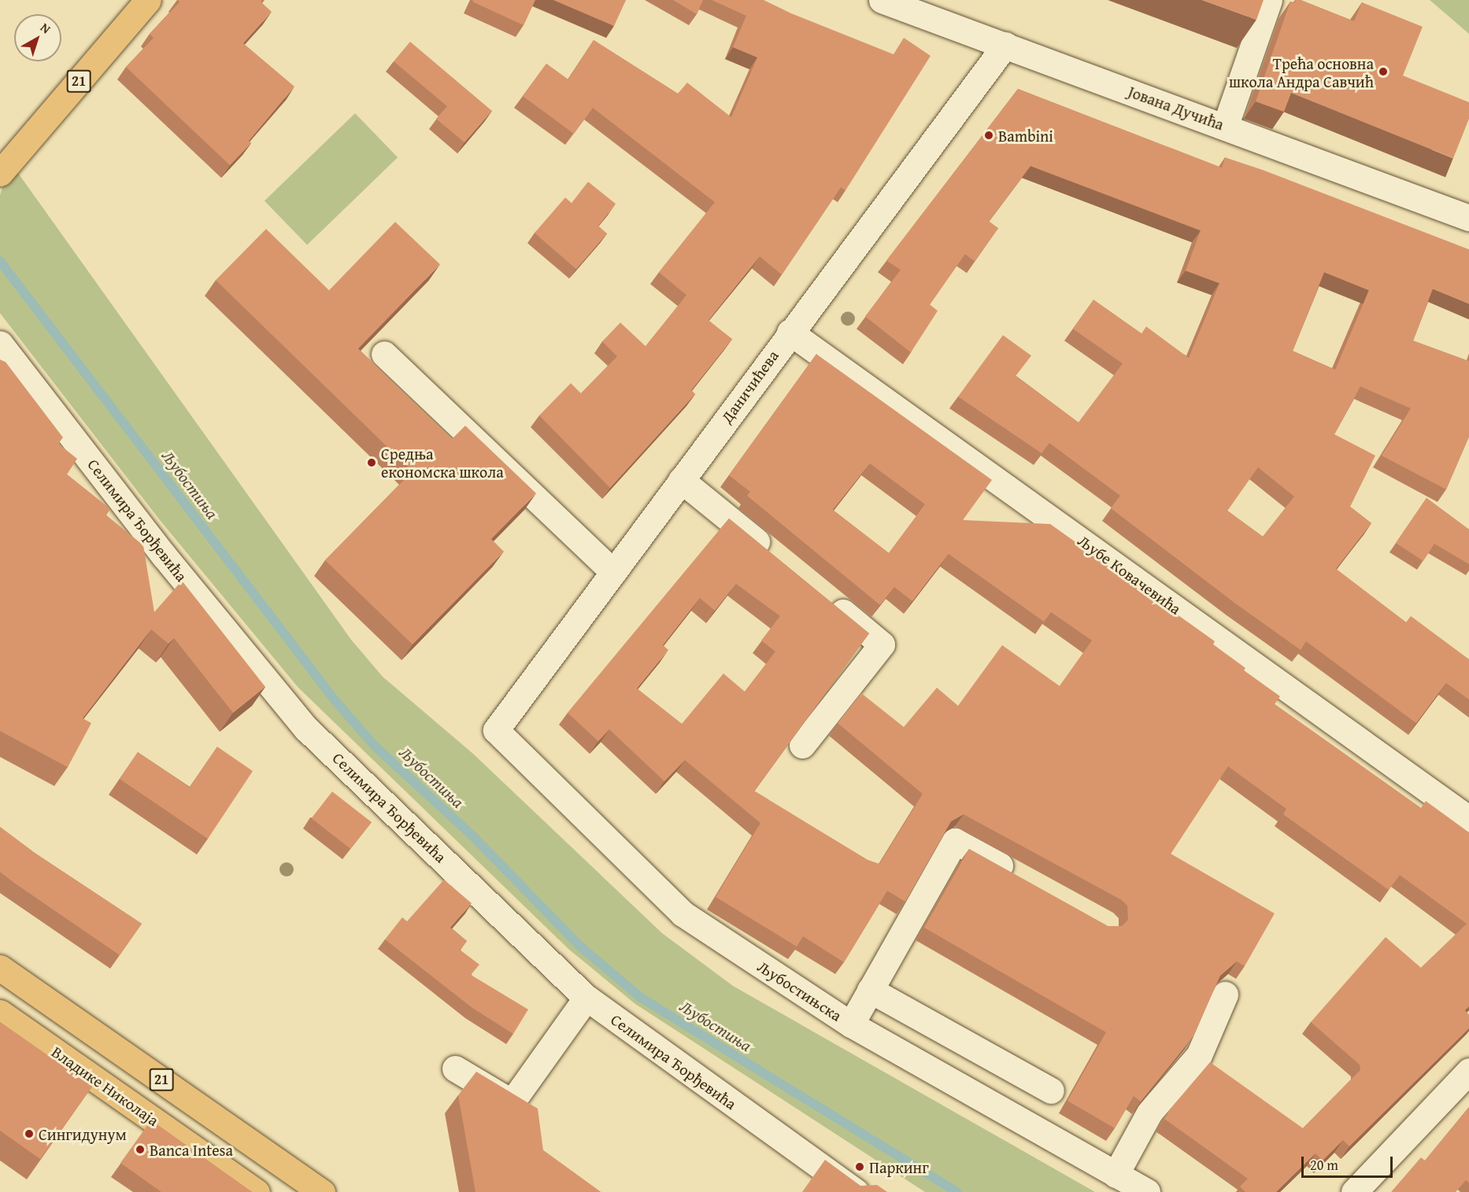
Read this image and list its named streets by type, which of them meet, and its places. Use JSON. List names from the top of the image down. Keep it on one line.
{"streets":{"main road":["21","Владике Николаја"],"street":["Јована Дучића","Даничићева","Селимира Ђорђевића","Љубе Ковачевића","Љубостињска"]},"crossings":[["Јована Дучића","Даничићева"],["Даничићева","Љубе Ковачевића"],["Даничићева","Љубостињска"]],"water":["Љубостиња"],"places":["Трећа основна школа Андра Савчић","Bambini","Средња економска школа","Сингидунум","Banca Intesa","Паркинг"],"scale_bar":"20 m","north":"top right"}
